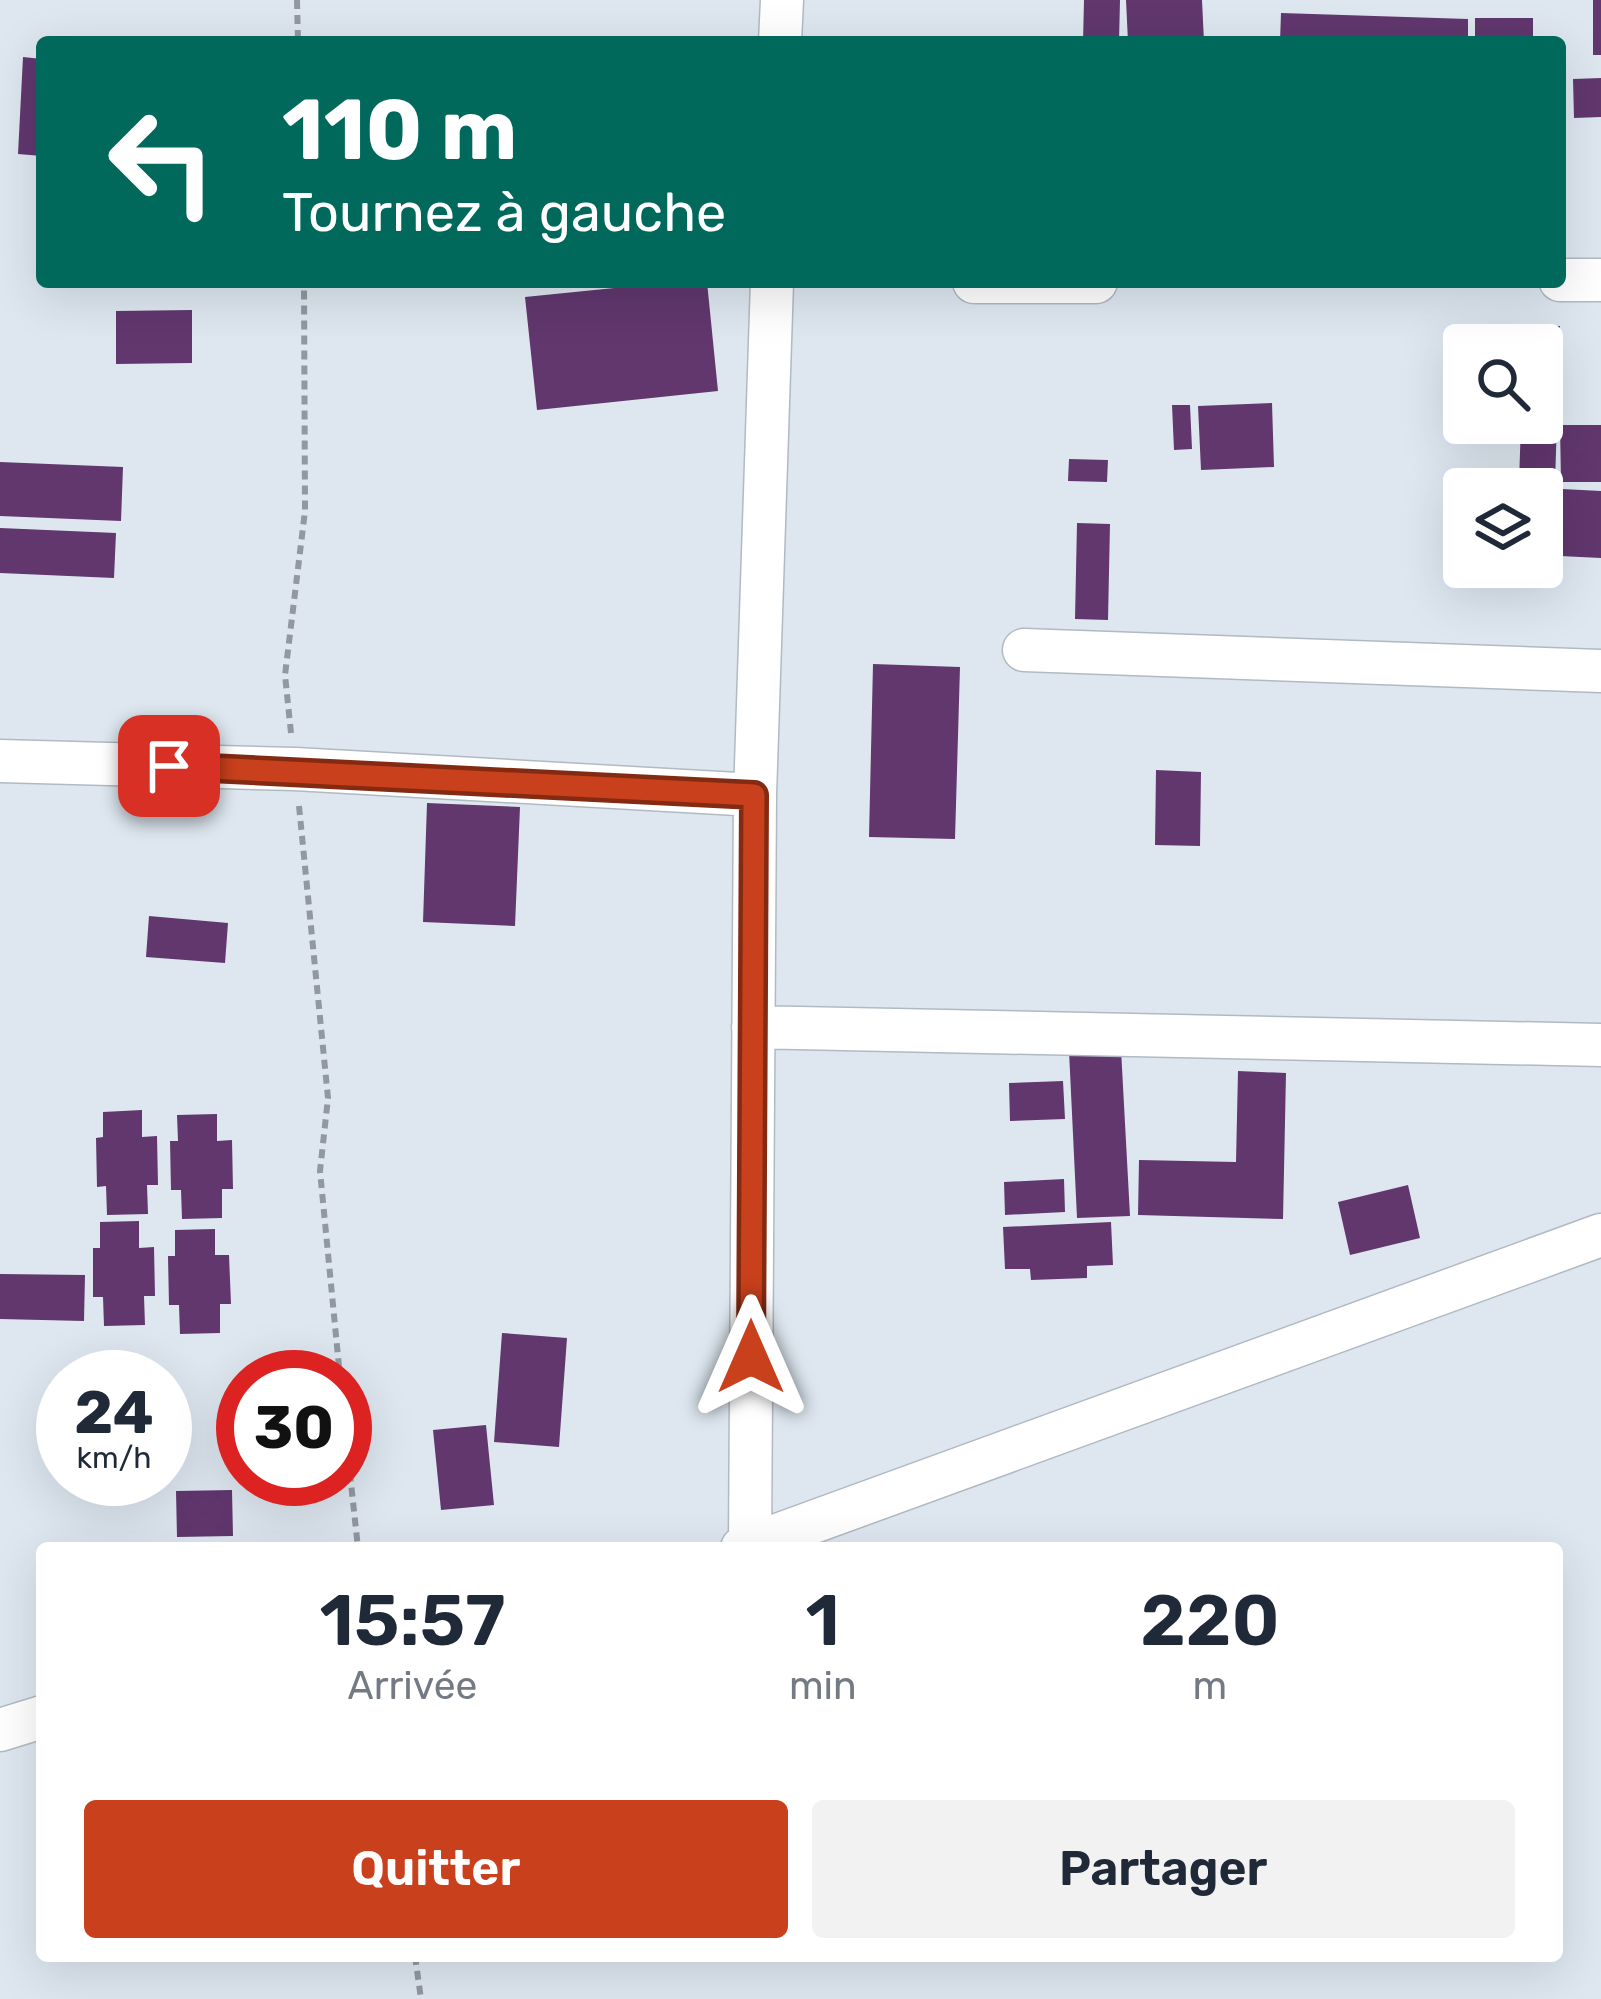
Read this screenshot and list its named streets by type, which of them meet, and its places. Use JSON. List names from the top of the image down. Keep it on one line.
{"page":{"turn":["110 m","Tournez à gauche"],"speed":"24 km/h","limit":"30","eta":["15:57","Arrivée","1","min","220","m"],"buttons":["Quitter","Partager"]}}
